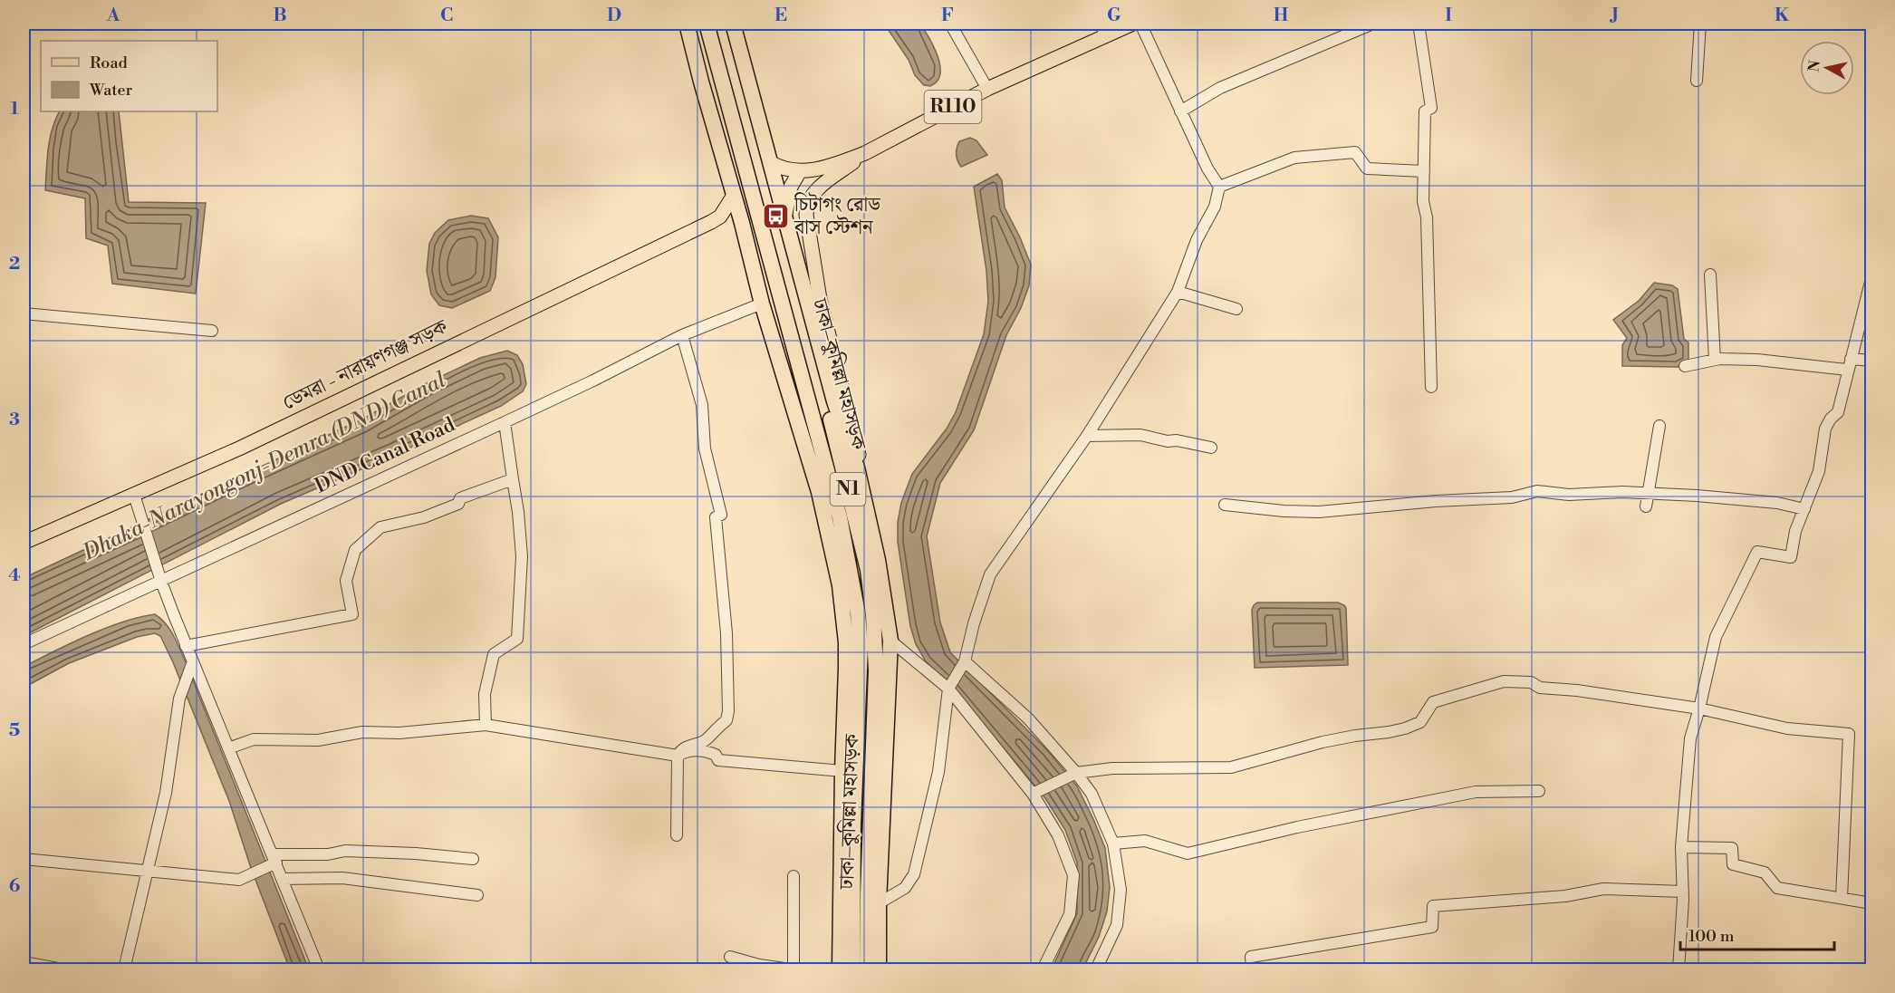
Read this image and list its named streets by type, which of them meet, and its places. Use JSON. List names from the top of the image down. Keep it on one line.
{"streets":{"highway":["ঢাকা–কুমিল্লা মহাসড়ক","N1"],"main road":["R110","ডেমরা - নারায়ণগঞ্জ সড়ক"],"street":["DND Canal Road"]},"water":["Dhaka-Narayongonj-Demra (DND) Canal"],"places":{"bus stop":["চিটাগং রোড বাস স্টেশন"]},"legend":["Road","Water"],"scale_bar":"100 m","north":"left","grid":{"columns":["A","B","C","D","E","F","G","H","I","J","K"],"rows":["1","2","3","4","5","6"]}}
